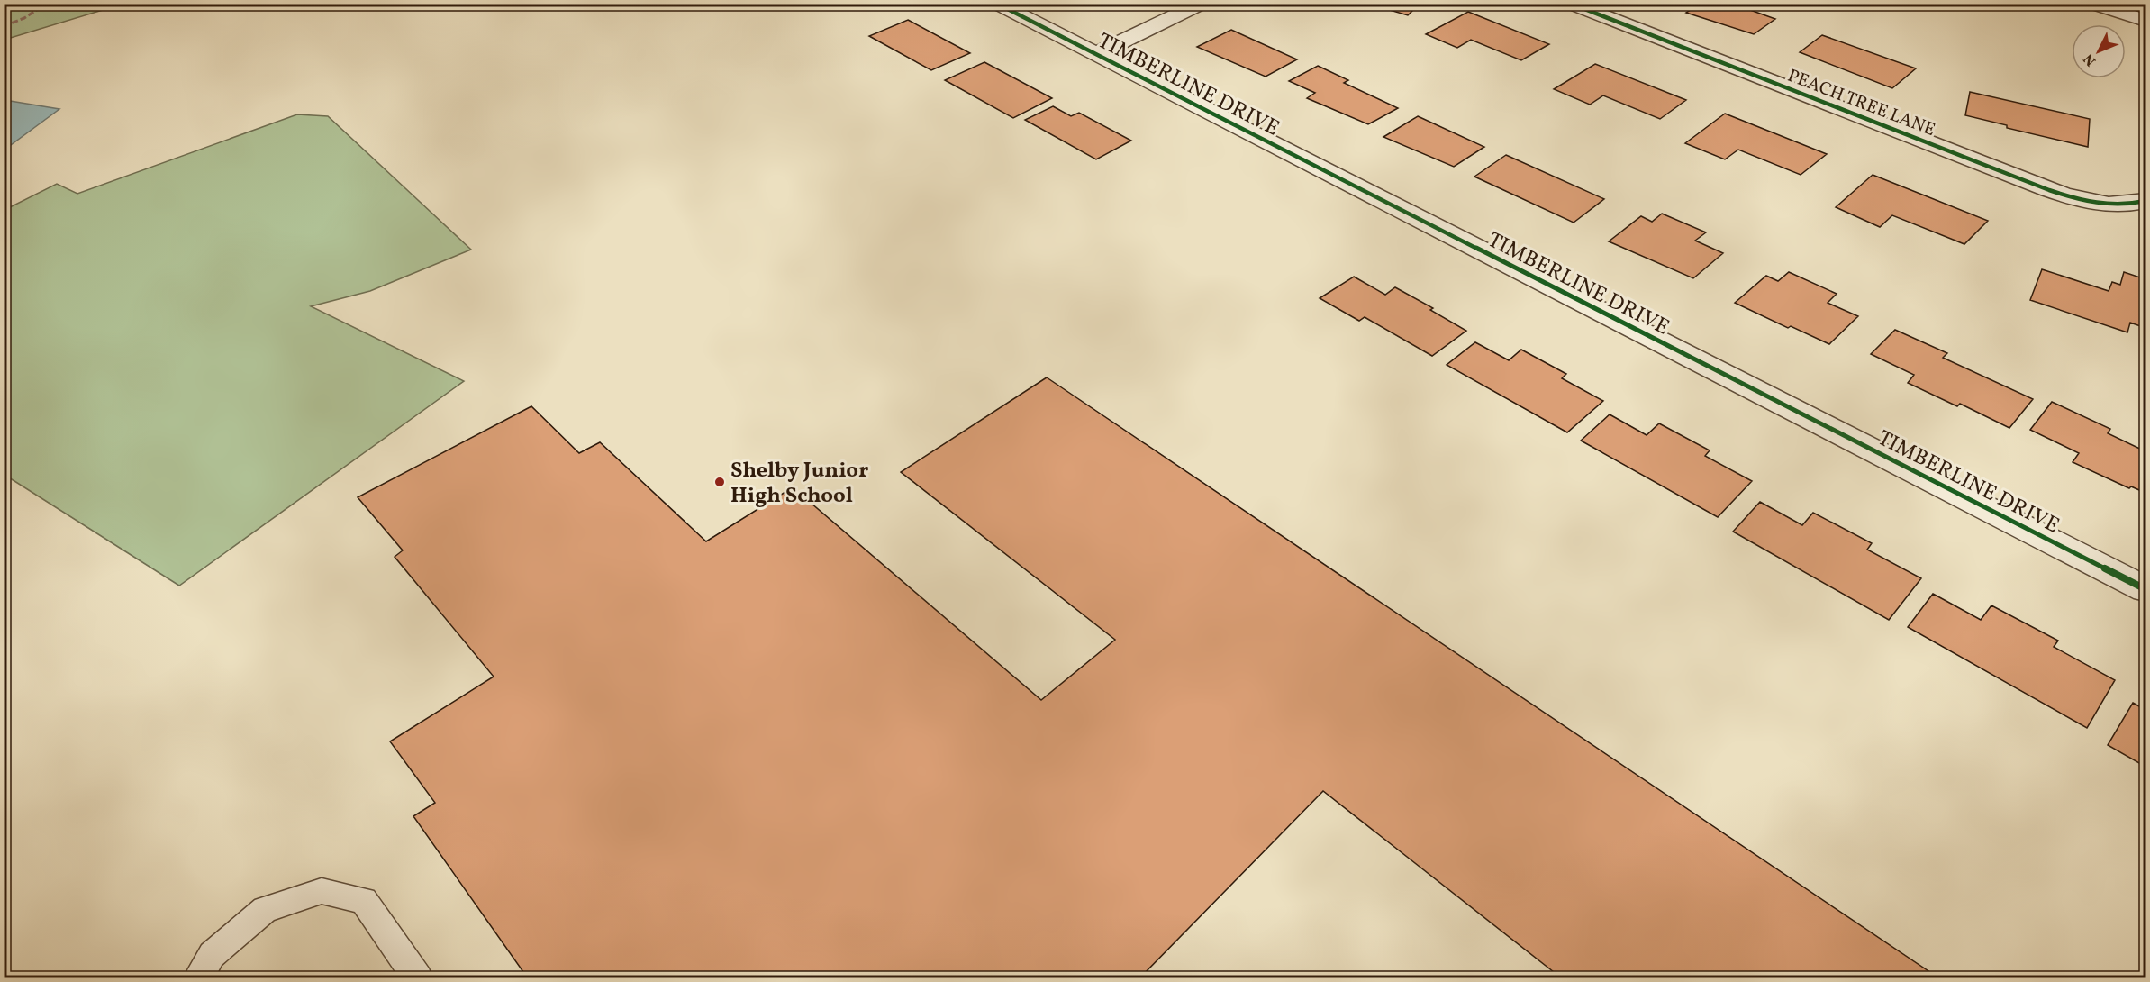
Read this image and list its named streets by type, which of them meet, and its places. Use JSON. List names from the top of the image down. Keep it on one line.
{"streets":{"street":["TIMBERLINE DRIVE","PEACH TREE LANE"]},"places":["Shelby Junior High School"],"north":"bottom left"}
